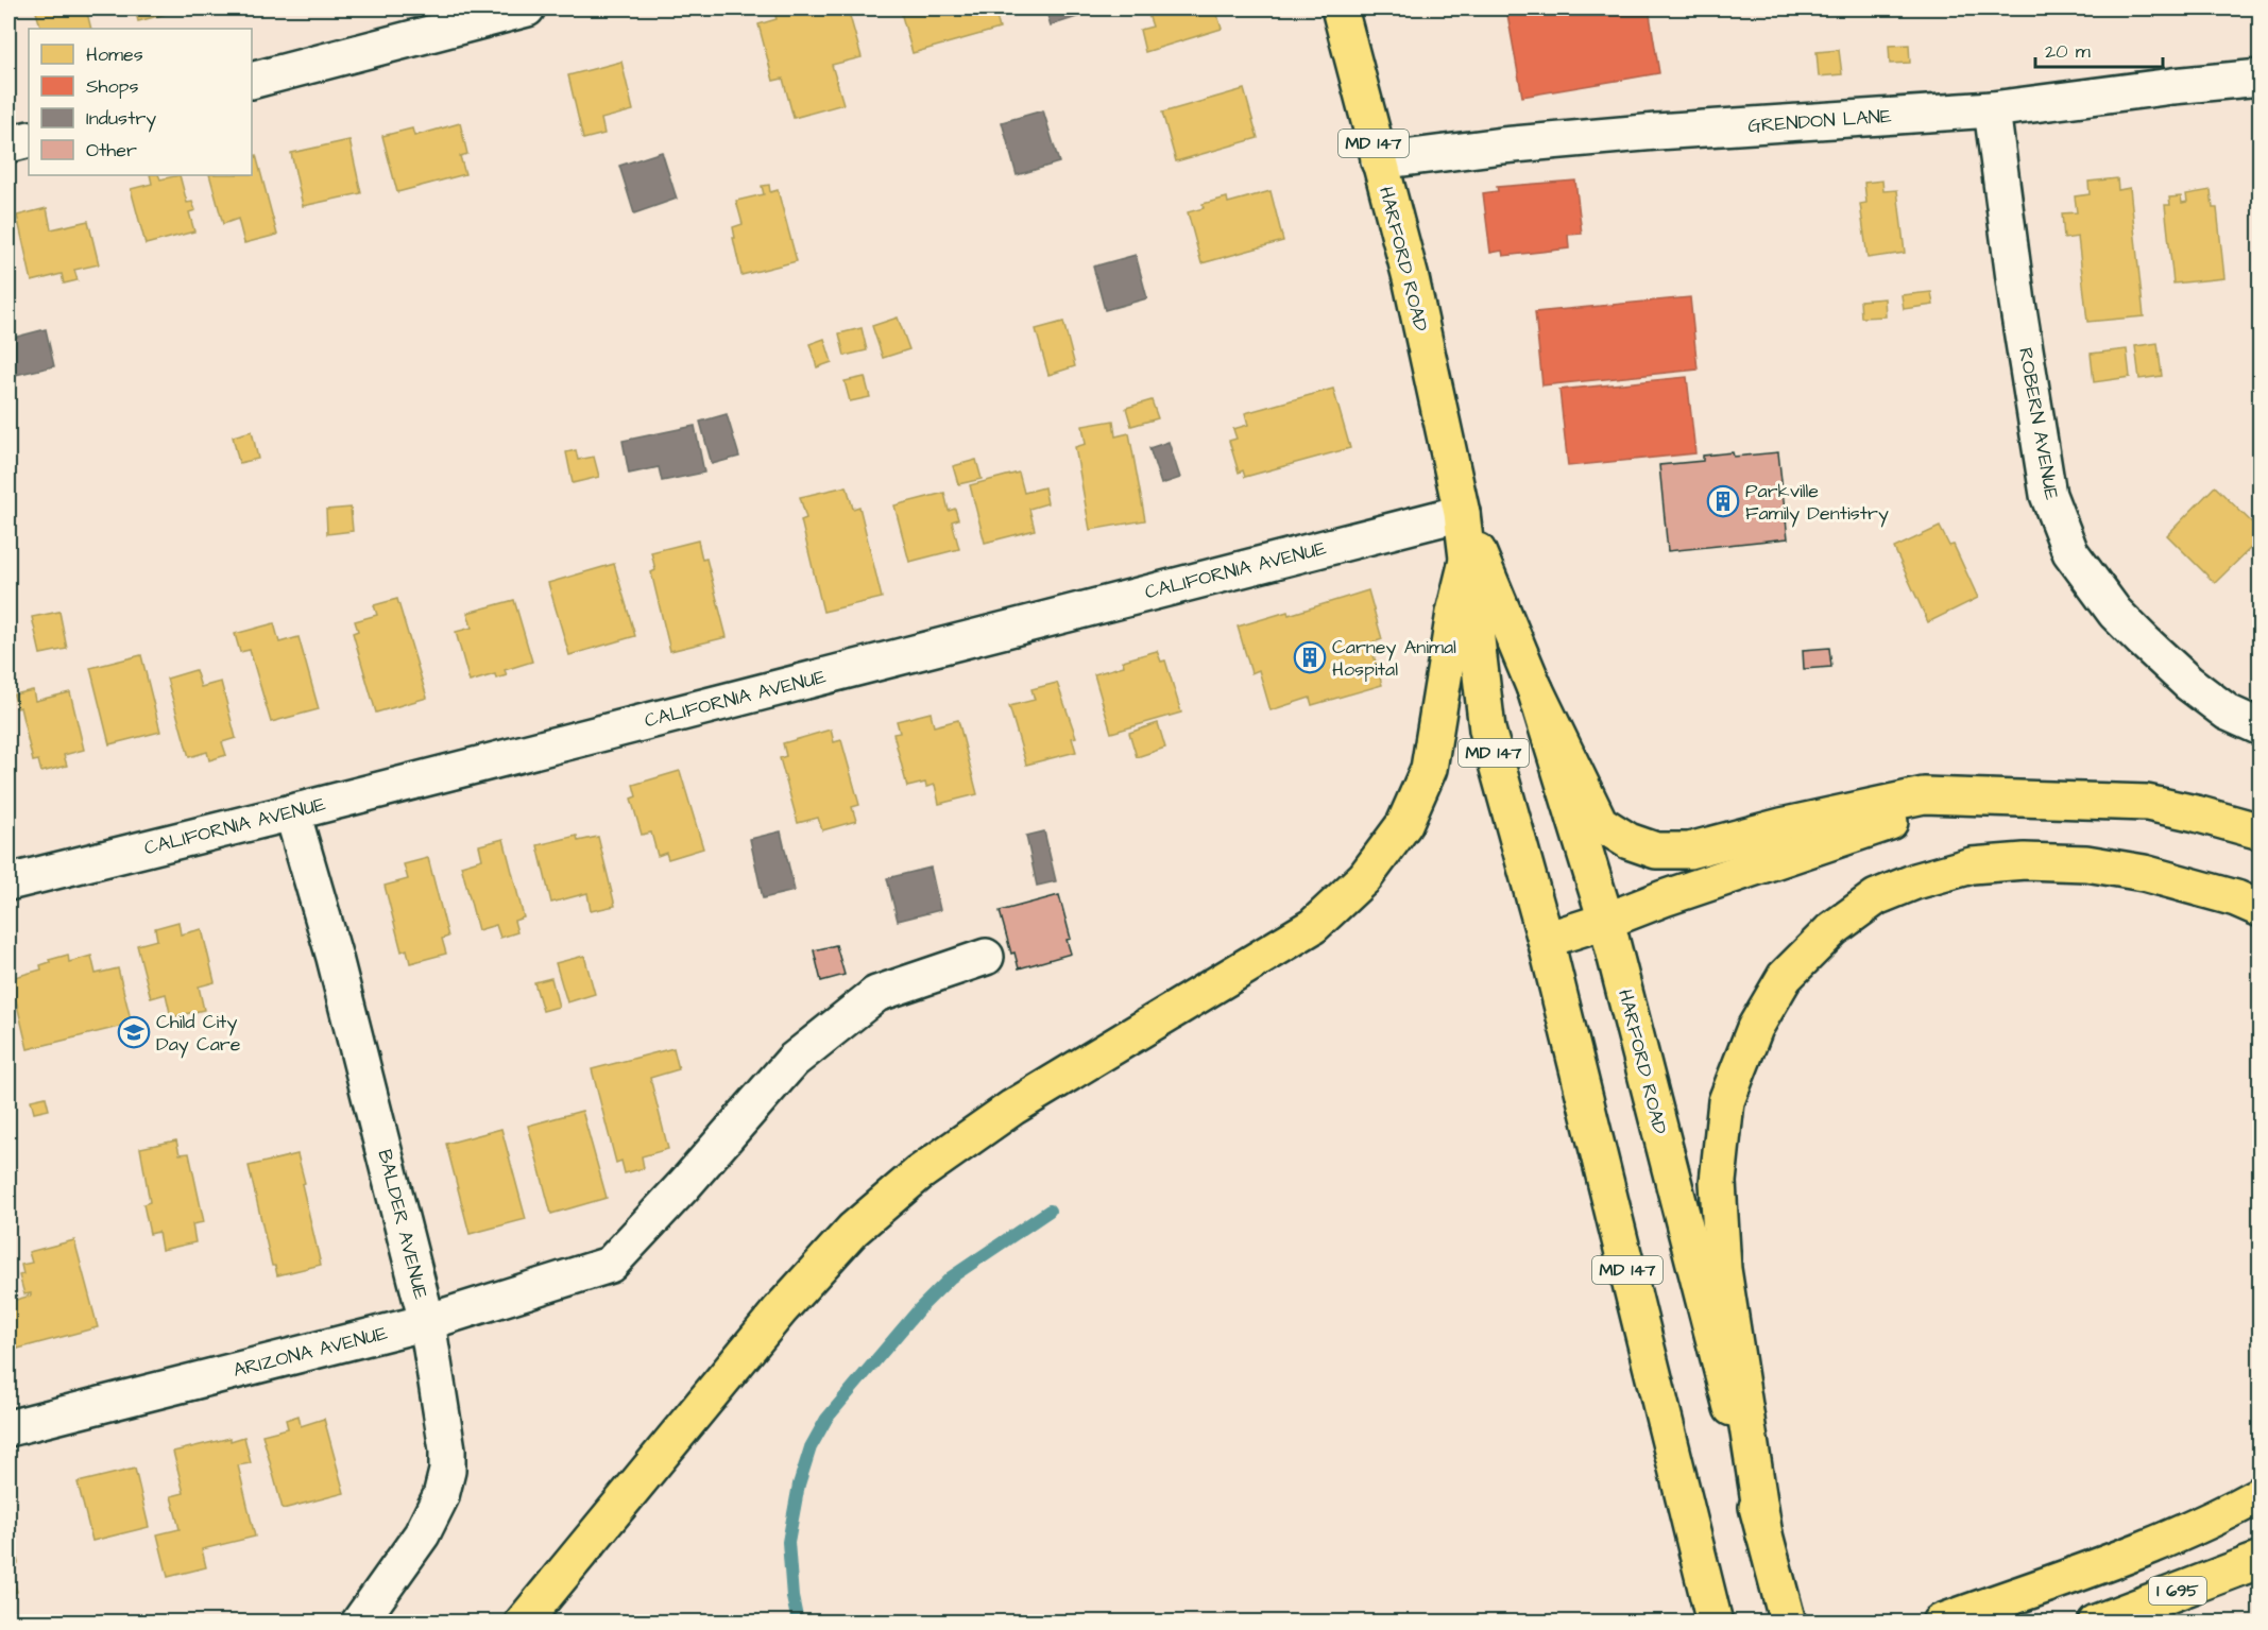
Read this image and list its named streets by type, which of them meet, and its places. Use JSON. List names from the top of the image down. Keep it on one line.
{"streets":{"main road":["MD 147","HARFORD ROAD","I 695"],"street":["GRENDON LANE","ROBERN AVENUE","CALIFORNIA AVENUE","BALDER AVENUE","ARIZONA AVENUE"]},"crossings":[["GRENDON LANE","HARFORD ROAD"],["GRENDON LANE","ROBERN AVENUE"],["HARFORD ROAD","CALIFORNIA AVENUE"],["CALIFORNIA AVENUE","BALDER AVENUE"],["BALDER AVENUE","ARIZONA AVENUE"]],"places":{"building":["Parkville Family Dentistry","Carney Animal Hospital"],"school or university":["Child City Day Care"]},"legend":["Homes","Shops","Industry","Other"],"scale_bar":"20 m"}
